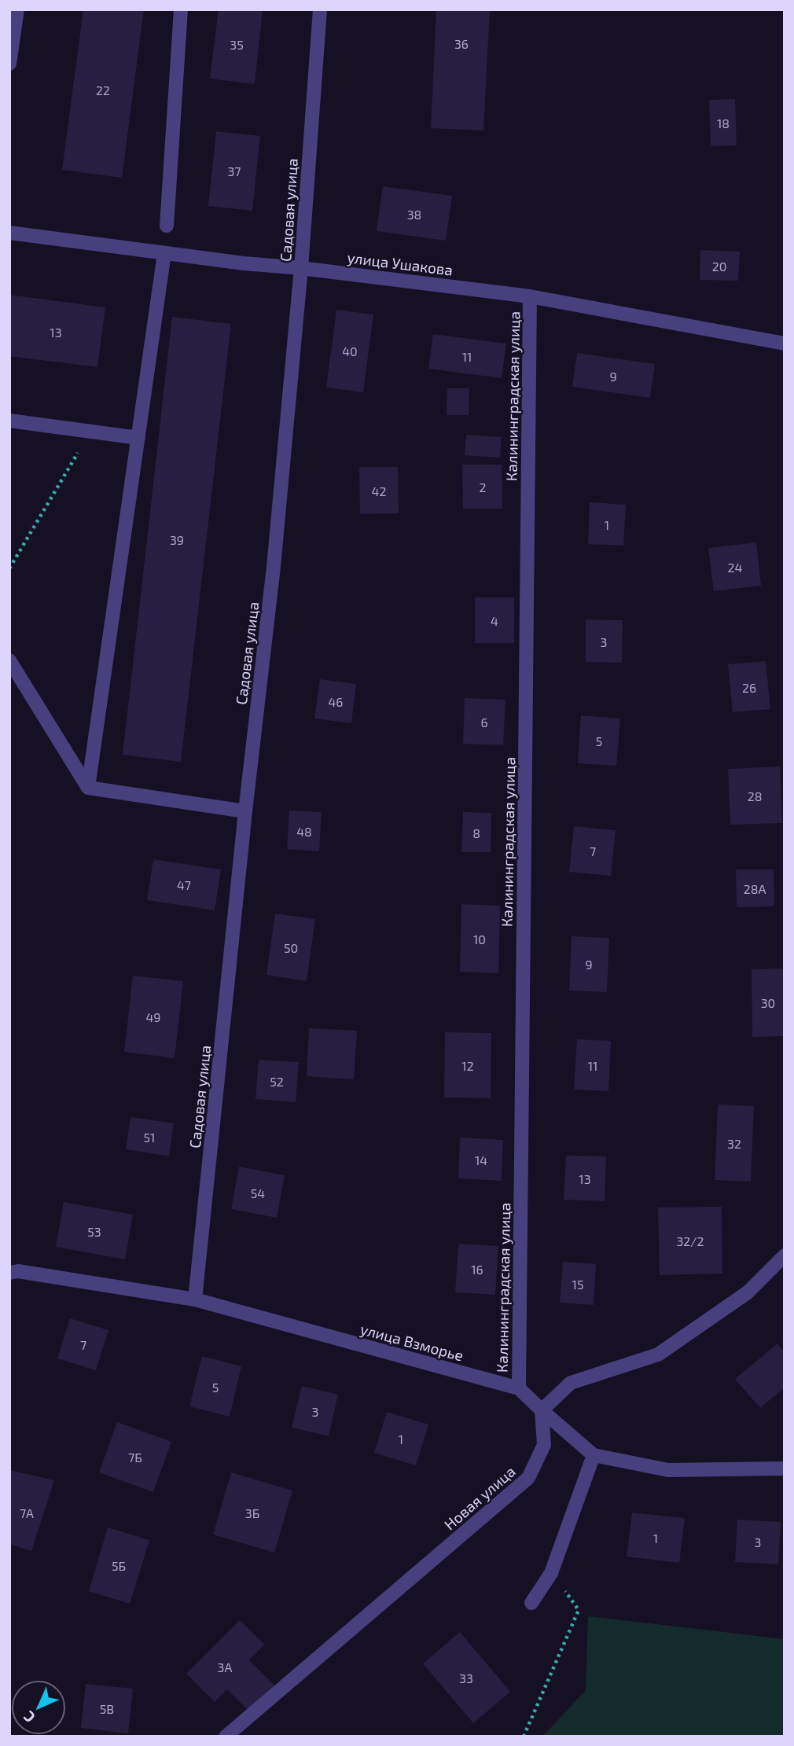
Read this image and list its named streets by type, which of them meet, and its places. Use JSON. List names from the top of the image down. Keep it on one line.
{"streets":{"street":["Садовая улица","улица Ушакова","Калининградская улица","улица Взморье","Новая улица"]},"crossings":[["Садовая улица","улица Ушакова"],["Садовая улица","улица Взморье"],["улица Ушакова","Калининградская улица"],["Калининградская улица","улица Взморье"],["улица Взморье","Новая улица"]],"house_numbers":["36","35","22","18","37","38","20","13","40","11","9","2","42","1","39","24","4","3","26","46","6","5","28","48","8","7","47","28А","10","50","9","30","49","12","11","52","51","32","14","13","54","53","32/2","16","15","7","5","3","1","7Б","7А","3Б","1","3","5Б","3А","33","5В"],"north":"bottom left"}
